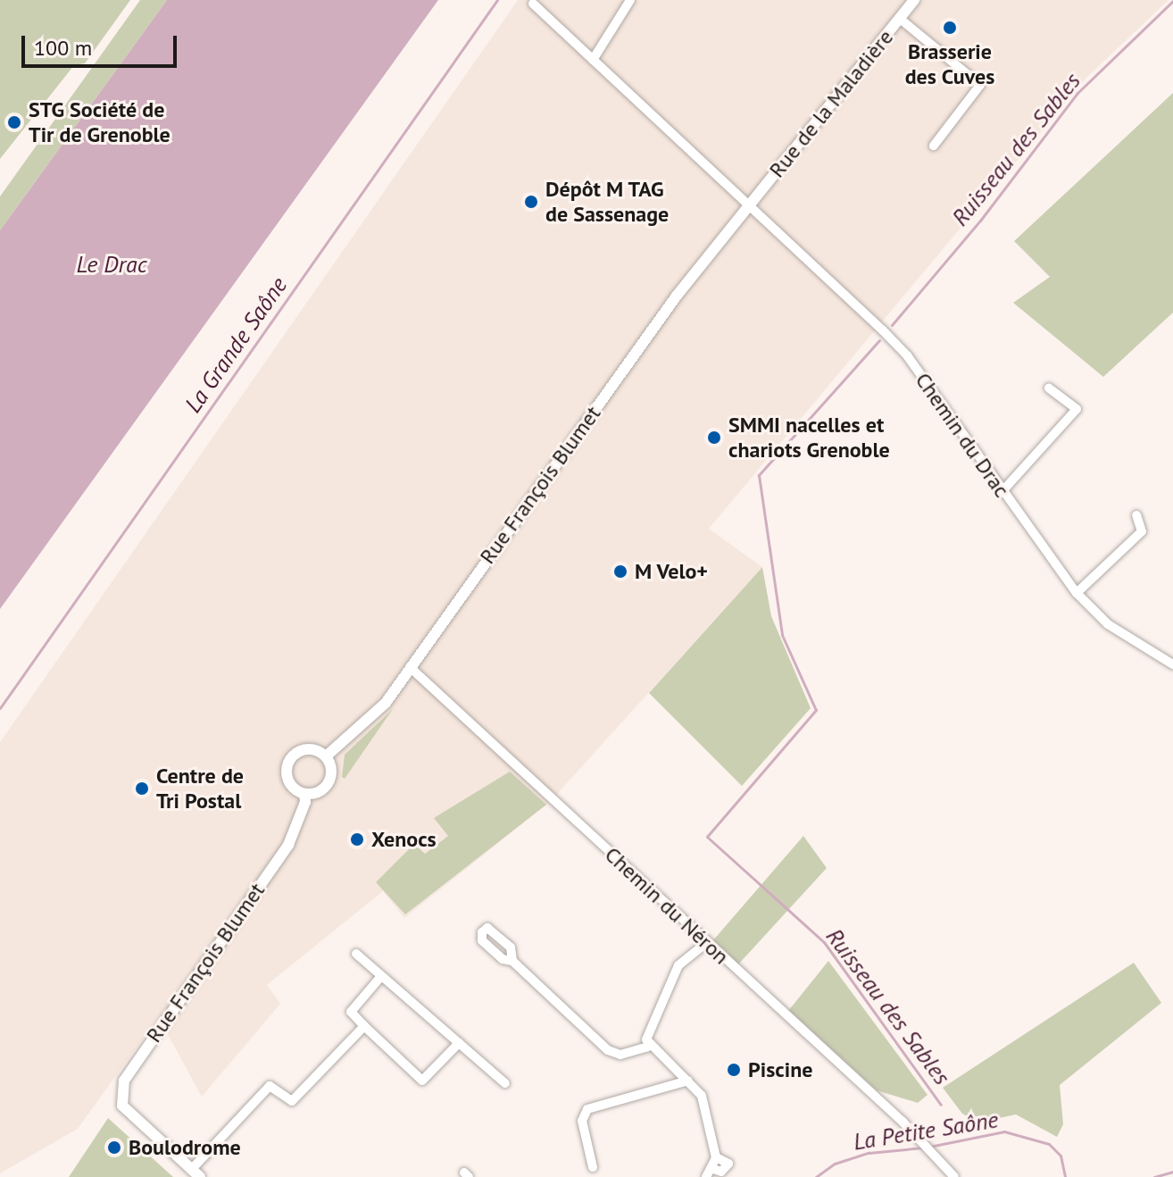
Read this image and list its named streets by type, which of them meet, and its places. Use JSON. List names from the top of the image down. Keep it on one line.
{"streets":{"street":["Rue de la Maladière","Chemin du Drac","Rue François Blumet","Chemin du Néron"]},"crossings":[["Rue de la Maladière","Chemin du Drac"],["Rue de la Maladière","Rue François Blumet"],["Chemin du Drac","Rue François Blumet"],["Rue François Blumet","Chemin du Néron"]],"water":["Ruisseau des Sables","Le Drac","La Grande Saône","La Petite Saône"],"places":["Brasserie des Cuves","STG Société de Tir de Grenoble","Dépôt M TAG de Sassenage","SMMI nacelles et chariots Grenoble","M Velo+","Centre de Tri Postal","Xenocs","Piscine","Boulodrome"],"scale_bar":"100 m"}
